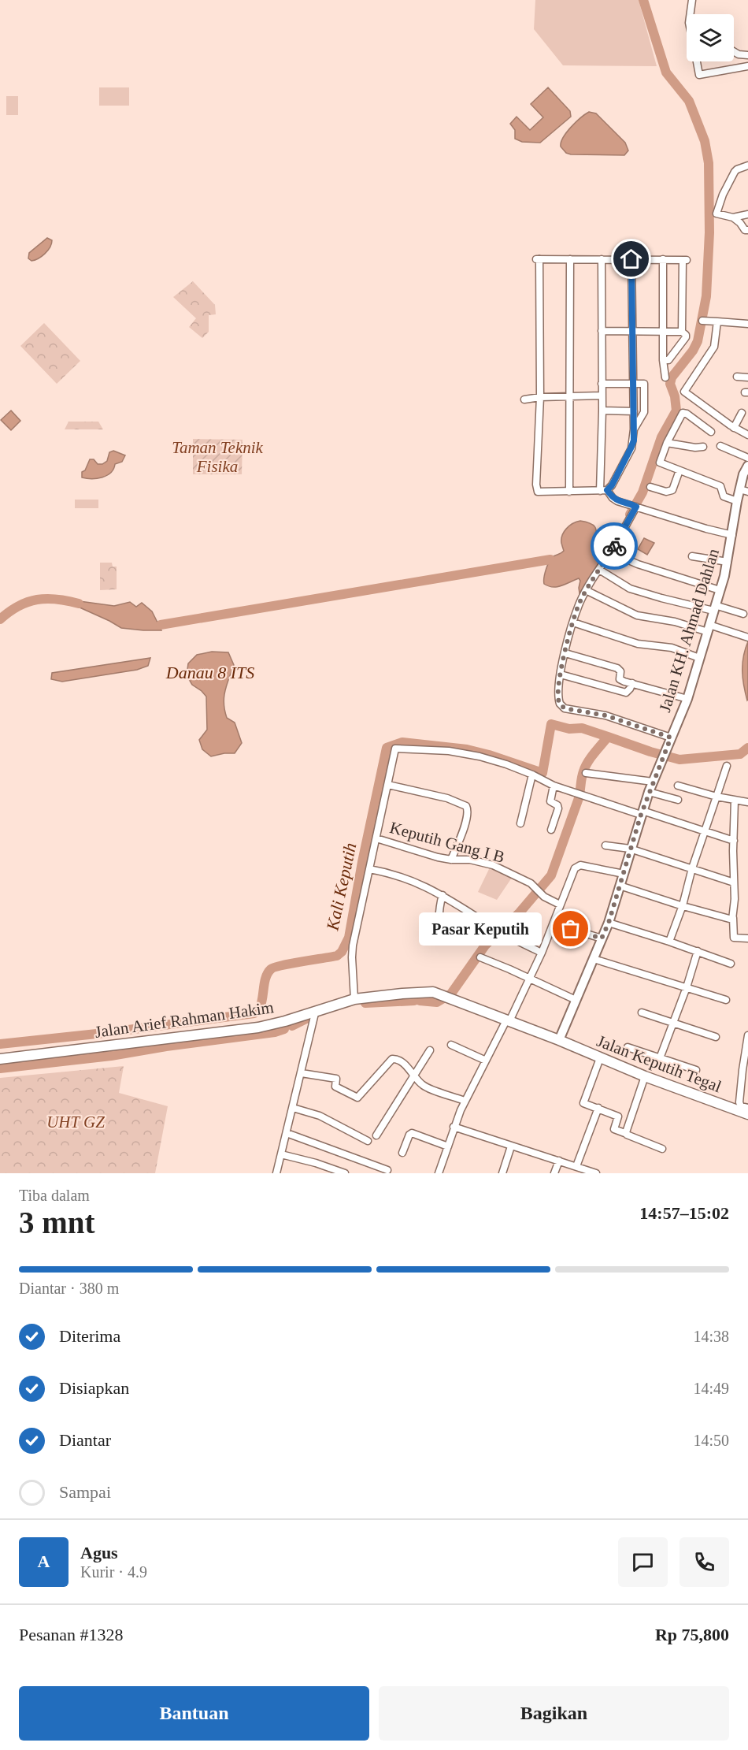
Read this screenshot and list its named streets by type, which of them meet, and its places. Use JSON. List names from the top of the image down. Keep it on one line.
{"streets":{"main road":["Jalan Arief Rahman Hakim","Jalan Keputih Tegal"],"street":["Jalan KH. Ahmad Dahlan","Keputih Gang I B"]},"crossings":[["Jalan KH. Ahmad Dahlan","Jalan Arief Rahman Hakim"],["Jalan KH. Ahmad Dahlan","Jalan Keputih Tegal"],["Jalan Arief Rahman Hakim","Jalan Keputih Tegal"]],"water":["Danau 8 ITS","Kali Keputih"],"parks":["Taman Teknik Fisika","UHT GZ"],"places":["Pasar Keputih"],"page":{"bubble":"Pasar Keputih","heading":["3 mnt","Tiba dalam","14:57–15:02"],"panel":["Agus","Kurir · 4.9","Pesanan #1328","Rp 75,800"],"bar":"Diantar · 380 m","list":[["Diterima","14:38"],["Disiapkan","14:49"],["Diantar","14:50"],"Sampai"],"round":"A","buttons":["Bantuan","Bagikan"]}}
